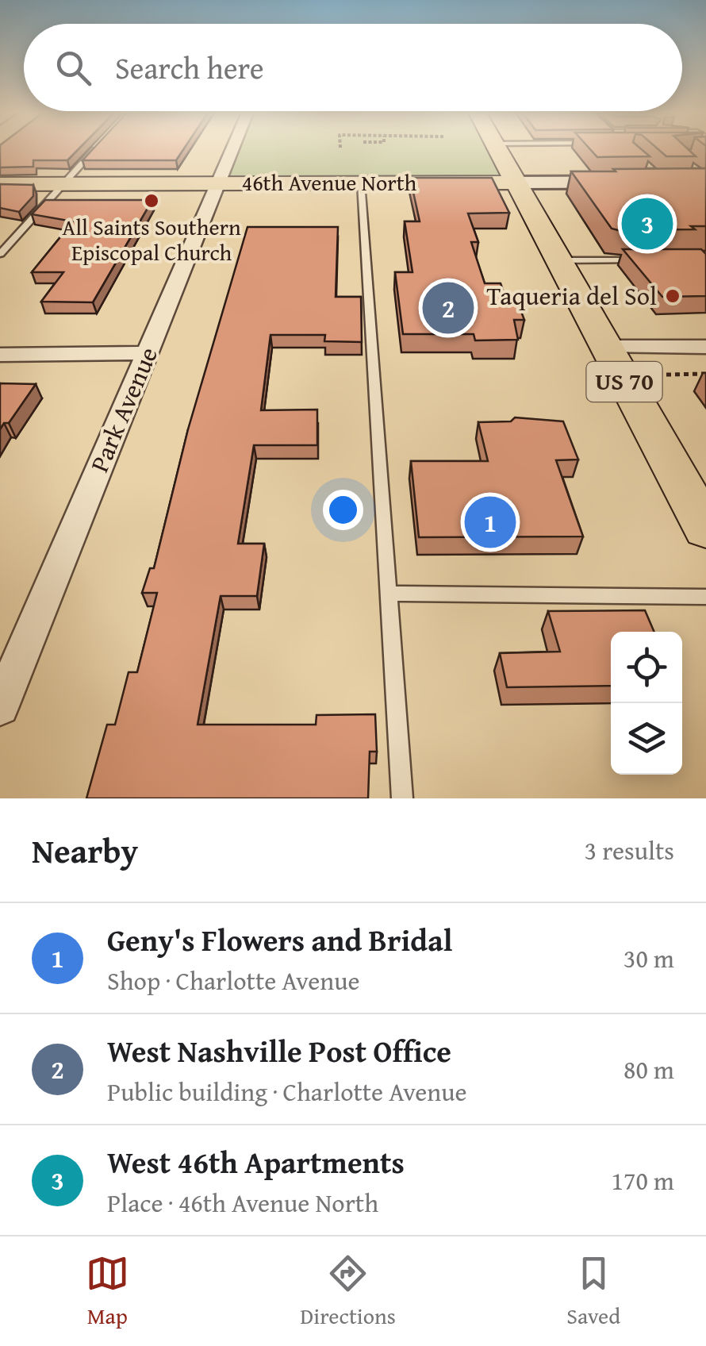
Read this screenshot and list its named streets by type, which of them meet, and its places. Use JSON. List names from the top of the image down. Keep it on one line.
{"streets":{"main road":["46th Avenue North","US 70"],"street":["Park Avenue"]},"crossings":[["46th Avenue North","US 70"],["46th Avenue North","Park Avenue"]],"places":["All Saints Southern Episcopal Church","Taqueria del Sol"],"page":{"search":"Search here","pins":["3","2","1"],"heading":["Nearby","3 results"],"list":[{"mark":"1","name":"Geny's Flowers and Bridal","note":"Shop · Charlotte Avenue","value":"30 m"},{"mark":"2","name":"West Nashville Post Office","note":"Public building · Charlotte Avenue","value":"80 m"},{"mark":"3","name":"West 46th Apartments","note":"Place · 46th Avenue North","value":"170 m"}],"nav":["Map","Directions","Saved"]}}
